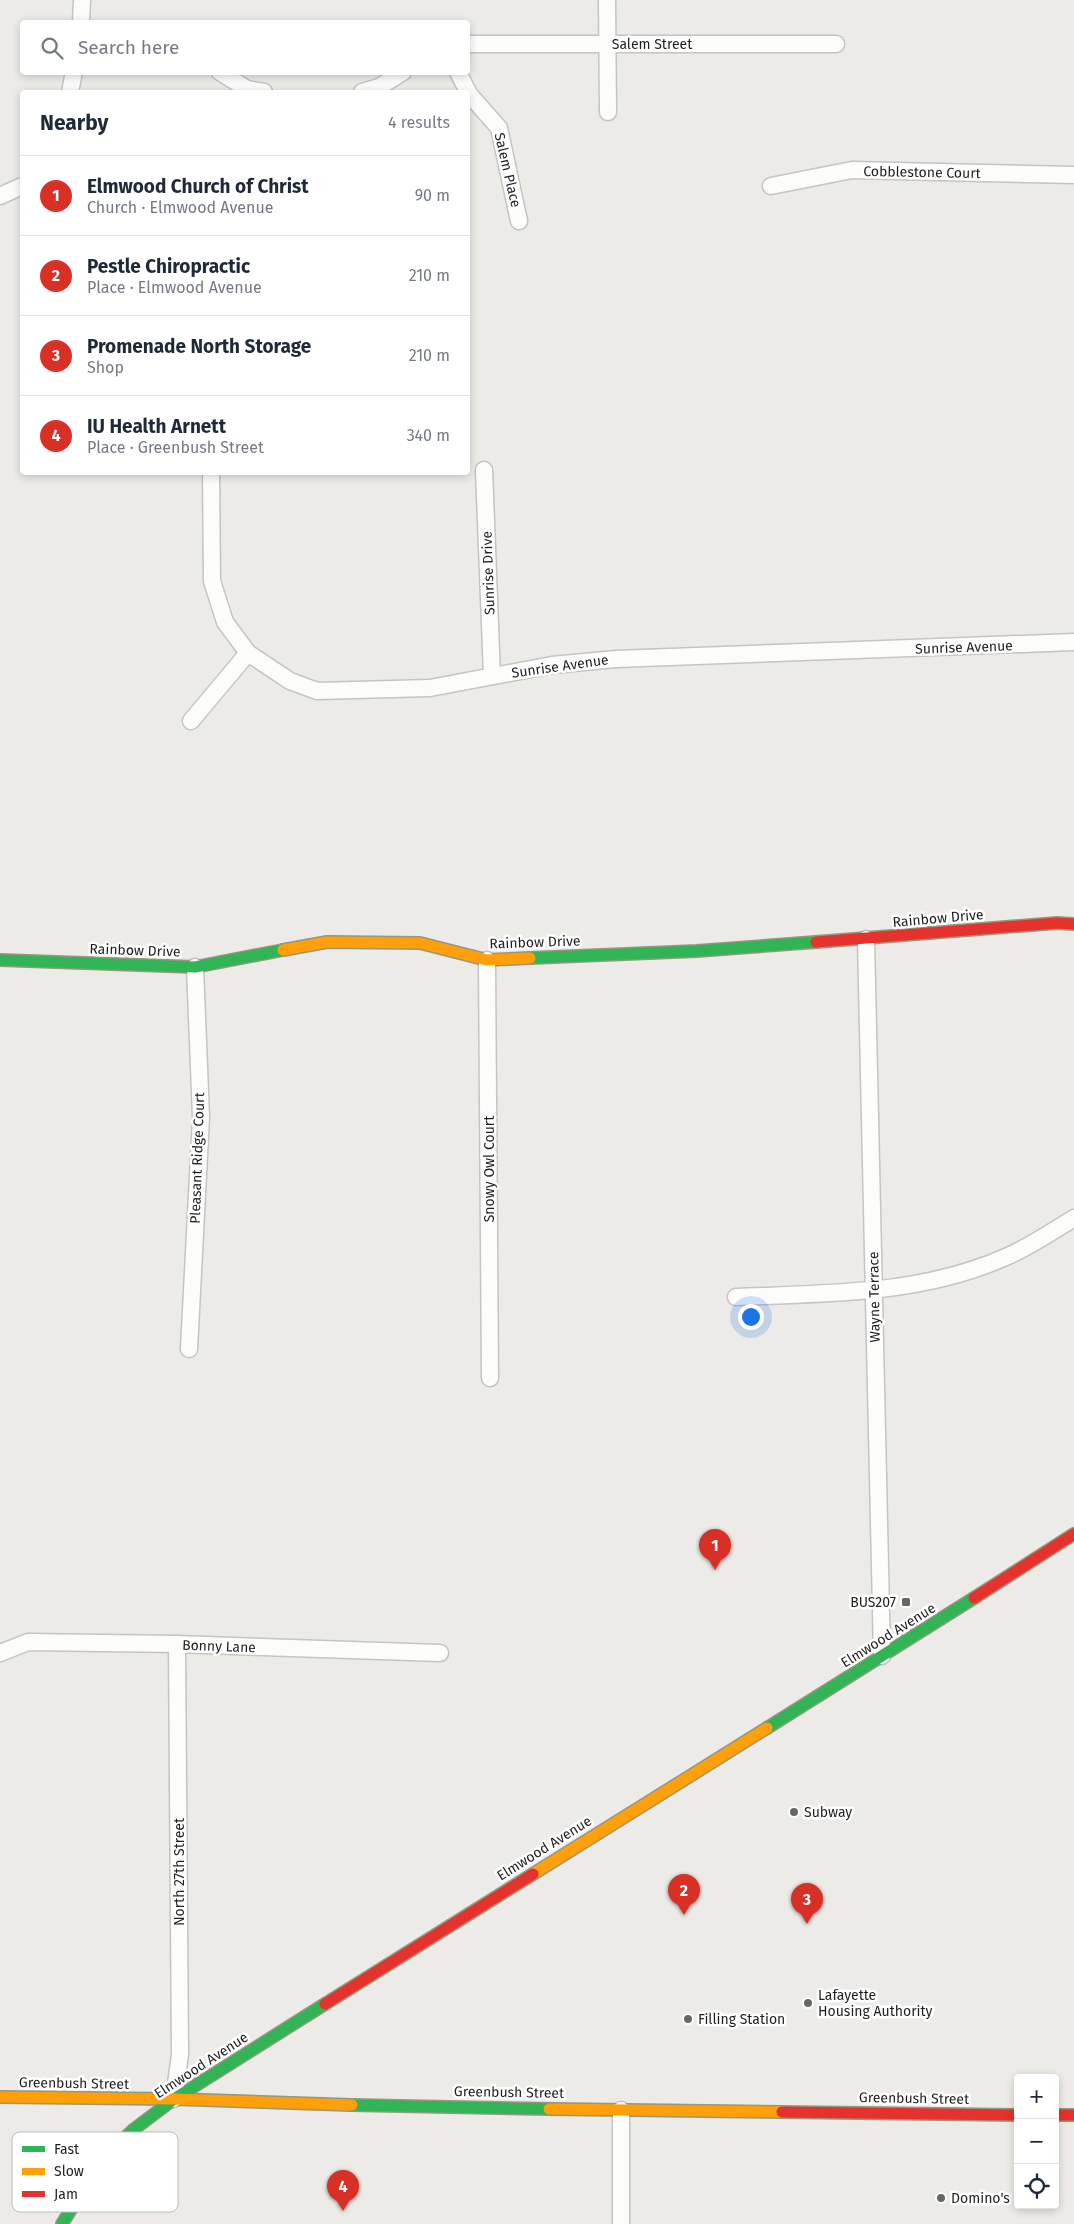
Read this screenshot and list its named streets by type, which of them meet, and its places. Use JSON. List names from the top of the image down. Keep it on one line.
{"streets":{"main road":["Rainbow Drive","Elmwood Avenue","Greenbush Street"],"street":["Salem Street","Salem Place","Cobblestone Court","Sunrise Drive","Sunrise Avenue","Pleasant Ridge Court","Snowy Owl Court","Wayne Terrace","Bonny Lane","North 27th Street"]},"crossings":[["Sunrise Drive","Sunrise Avenue"],["Rainbow Drive","Pleasant Ridge Court"],["Rainbow Drive","Snowy Owl Court"],["Rainbow Drive","Wayne Terrace"],["Wayne Terrace","Elmwood Avenue"],["Elmwood Avenue","North 27th Street"],["Elmwood Avenue","Greenbush Street"],["Bonny Lane","North 27th Street"],["North 27th Street","Greenbush Street"]],"places":{"transit":["BUS207"],"other":["Subway","Lafayette Housing Authority","Filling Station","Domino's"]},"legend":["Fast","Slow","Jam"],"page":{"search":"Search here","heading":["Nearby","4 results"],"list":[{"mark":"1","name":"Elmwood Church of Christ","note":"Church · Elmwood Avenue","value":"90 m"},{"mark":"2","name":"Pestle Chiropractic","note":"Place · Elmwood Avenue","value":"210 m"},{"mark":"3","name":"Promenade North Storage","note":"Shop","value":"210 m"},{"mark":"4","name":"IU Health Arnett","note":"Place · Greenbush Street","value":"340 m"}],"pins":["1","2","3","4"],"map_buttons":["+","−"]}}
